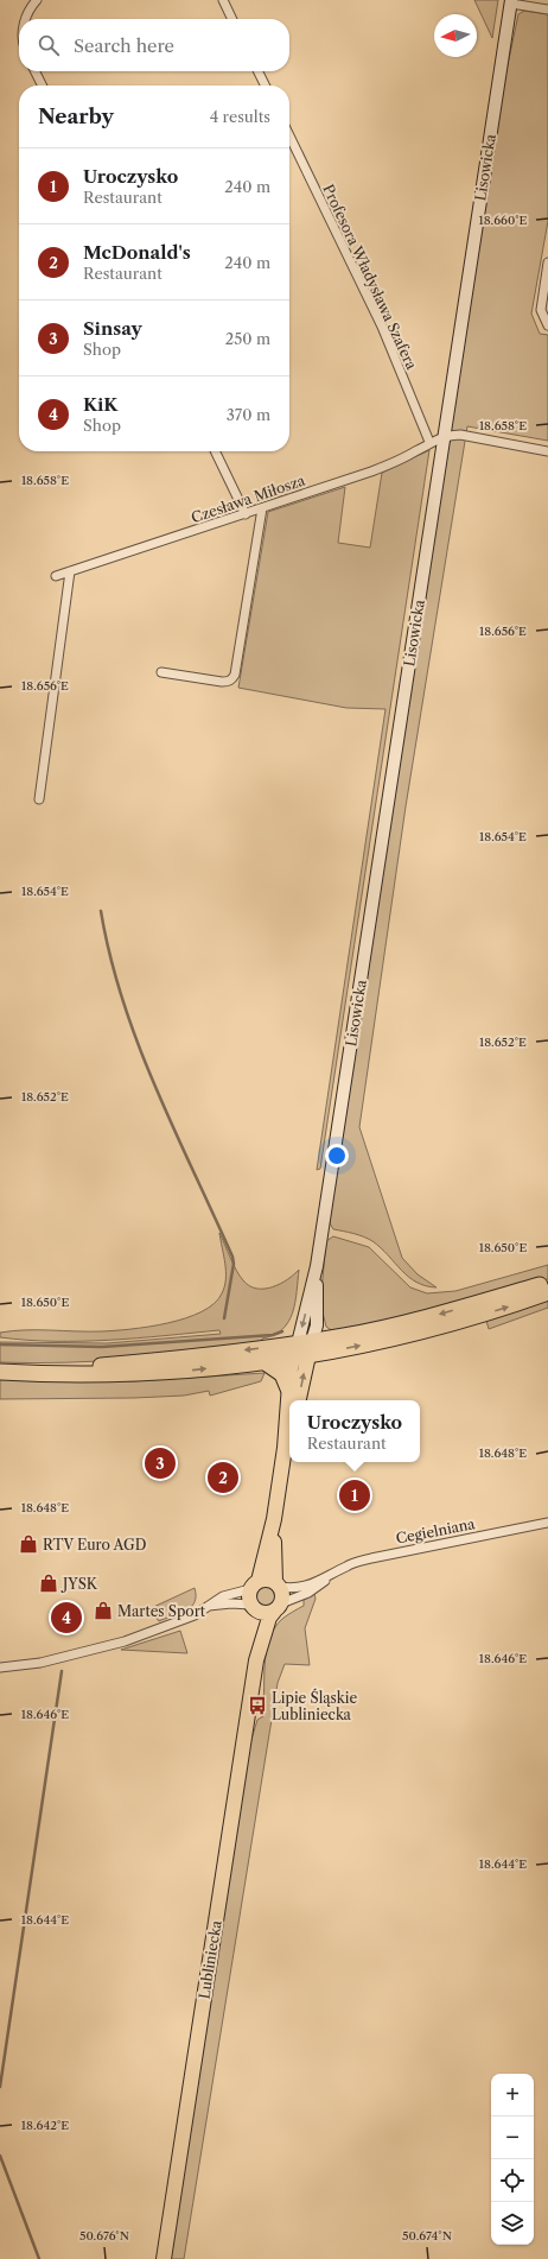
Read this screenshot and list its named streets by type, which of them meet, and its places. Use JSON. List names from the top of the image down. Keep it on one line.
{"streets":{"main road":["Lisowicka","Lubliniecka"],"street":["Profesora Władysława Szafera","Czesława Miłosza","Cegielniana"]},"crossings":[["Lisowicka","Czesława Miłosza"],["Lisowicka","Cegielniana"],["Lisowicka","Lubliniecka"],["Profesora Władysława Szafera","Czesława Miłosza"],["Cegielniana","Lubliniecka"]],"places":{"shop":["RTV Euro AGD","JYSK","Martes Sport"],"bus stop":["Lipie Śląskie Lubliniecka"]},"north":"left","page":{"search":"Search here","heading":["Nearby","4 results"],"list":[{"mark":"1","name":"Uroczysko","note":"Restaurant","value":"240 m"},{"mark":"2","name":"McDonald's","note":"Restaurant","value":"240 m"},{"mark":"3","name":"Sinsay","note":"Shop","value":"250 m"},{"mark":"4","name":"KiK","note":"Shop","value":"370 m"}],"popup":["Uroczysko","Restaurant"],"pins":["3","2","1","4"],"map_buttons":["+","−"]},"coordinates":["18.660°E","18.658°E","18.656°E","18.654°E","18.652°E","18.650°E","18.648°E","18.646°E","18.644°E","18.642°E","50.676°N","50.674°N"]}
